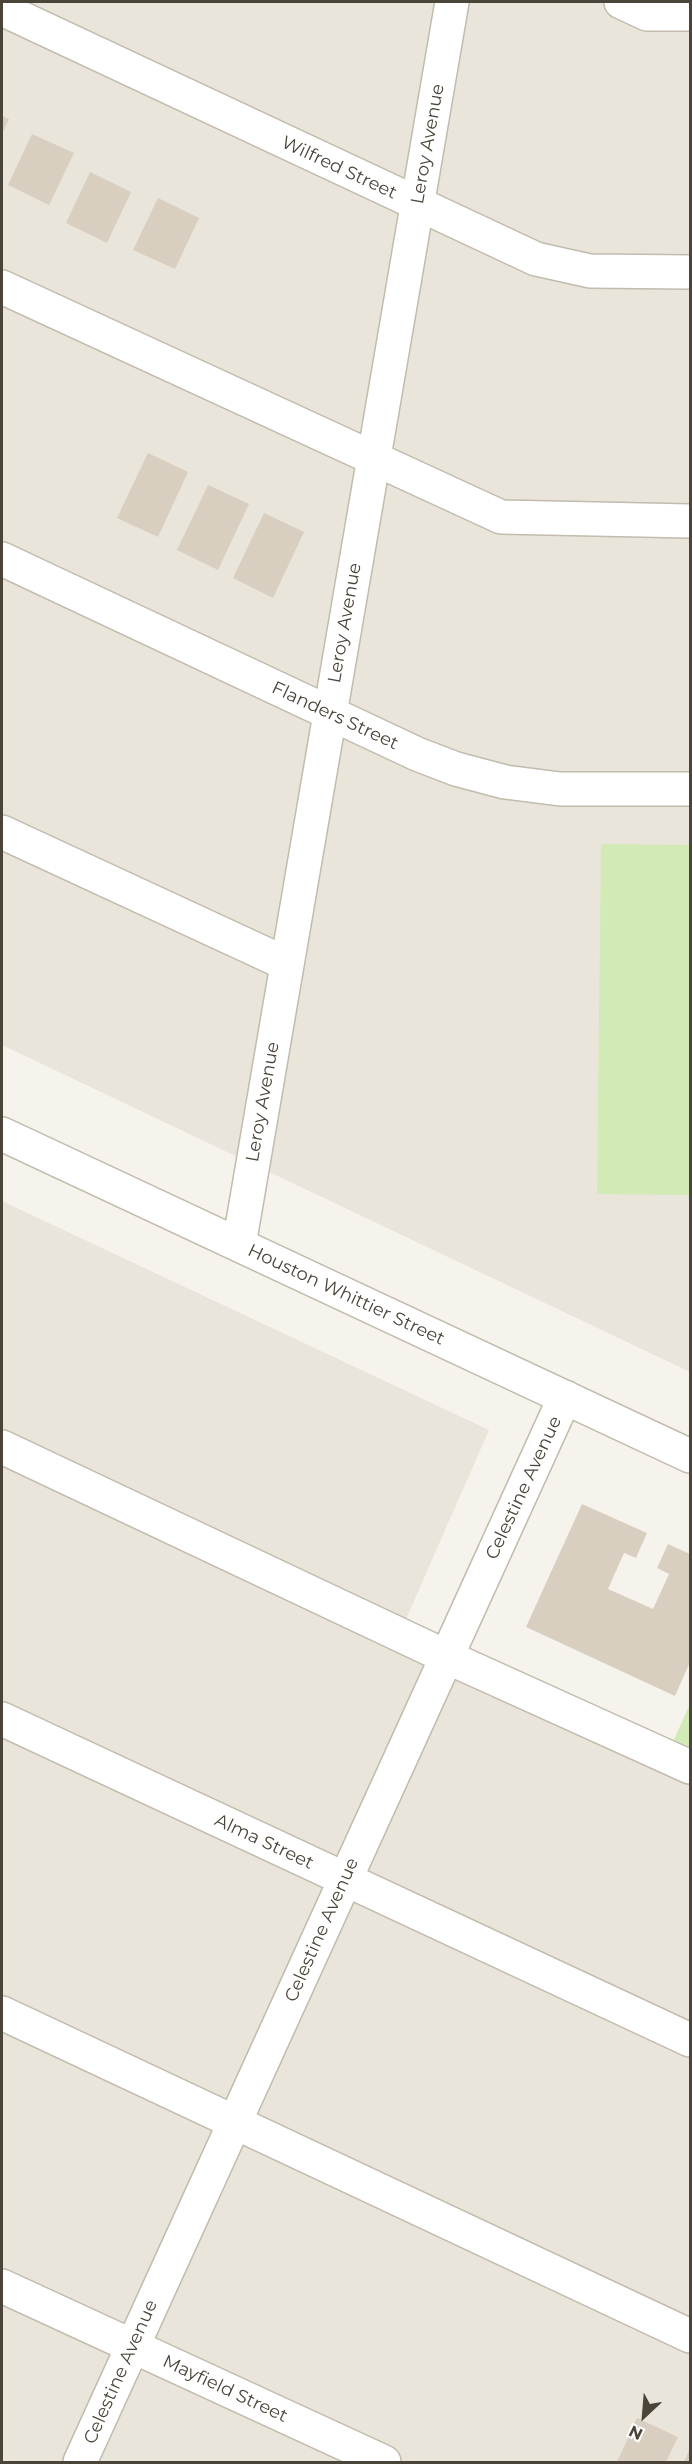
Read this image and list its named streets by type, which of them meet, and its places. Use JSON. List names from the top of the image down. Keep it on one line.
{"streets":{"street":["Leroy Avenue","Wilfred Street","Flanders Street","Houston Whittier Street","Celestine Avenue","Alma Street","Mayfield Street"]},"crossings":[["Leroy Avenue","Wilfred Street"],["Leroy Avenue","Flanders Street"],["Leroy Avenue","Houston Whittier Street"],["Houston Whittier Street","Celestine Avenue"],["Celestine Avenue","Alma Street"],["Celestine Avenue","Mayfield Street"]],"north":"bottom left"}
